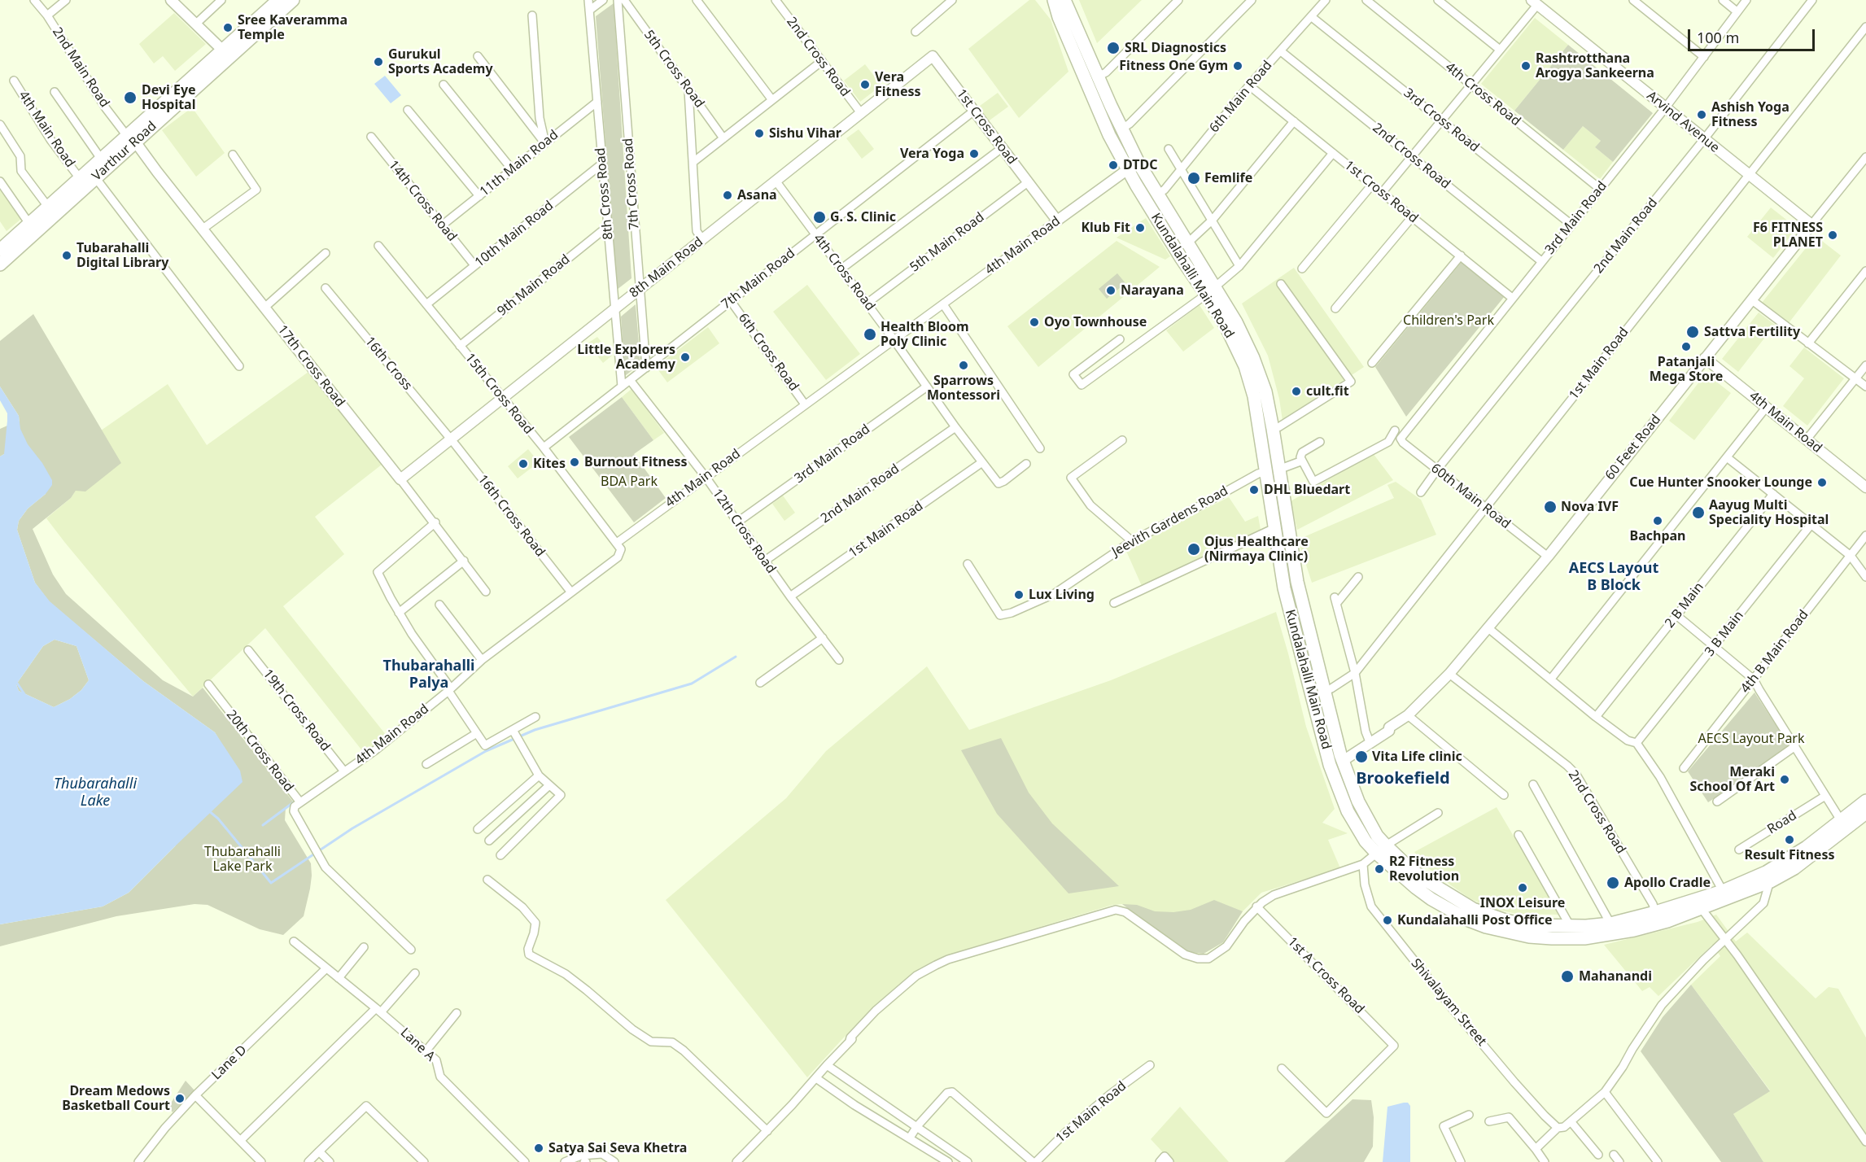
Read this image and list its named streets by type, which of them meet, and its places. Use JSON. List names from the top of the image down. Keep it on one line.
{"streets":{"main road":["Varthur Road","Kundalahalli Main Road"],"street":["2nd Cross Road","2nd Main Road","5th Cross Road","4th Cross Road","6th Main Road","3rd Cross Road","Arvind Avenue","1st Cross Road","4th Main Road","11th Main Road","7th Cross Road","8th Cross Road","14th Cross Road","3rd Main Road","10th Main Road","5th Main Road","8th Main Road","7th Main Road","9th Main Road","6th Cross Road","16th Cross","1st Main Road","17th Cross Road","15th Cross Road","60 Feet Road","60th Main Road","16th Cross Road","Jeevith Gardens Road","12th Cross Road","2 B Main","3 B Main","4th B Main Road","19th Cross Road","20th Cross Road","Road","1st A Cross Road","Shivalayam Street","Lane A","Lane D"]},"crossings":[["2nd Cross Road","6th Main Road"],["2nd Cross Road","3rd Main Road"],["2nd Cross Road","8th Main Road"],["2nd Cross Road","Kundalahalli Main Road"],["2nd Cross Road","60 Feet Road"],["2nd Main Road","4th Cross Road"],["2nd Main Road","Arvind Avenue"],["2nd Main Road","Varthur Road"],["2nd Main Road","17th Cross Road"],["2nd Main Road","60th Main Road"],["2nd Main Road","12th Cross Road"],["4th Cross Road","4th Main Road"],["4th Cross Road","3rd Main Road"],["4th Cross Road","5th Main Road"],["4th Cross Road","8th Main Road"],["4th Cross Road","7th Main Road"],["4th Cross Road","1st Main Road"],["6th Main Road","3rd Cross Road"],["6th Main Road","1st Cross Road"],["6th Main Road","Kundalahalli Main Road"],["3rd Cross Road","3rd Main Road"],["Arvind Avenue","3rd Main Road"],["Arvind Avenue","1st Main Road"],["Arvind Avenue","60 Feet Road"],["1st Cross Road","4th Main Road"],["1st Cross Road","3rd Main Road"],["1st Cross Road","5th Main Road"],["1st Cross Road","8th Main Road"],["1st Cross Road","7th Main Road"],["4th Main Road","Varthur Road"],["4th Main Road","Kundalahalli Main Road"],["4th Main Road","6th Cross Road"],["4th Main Road","15th Cross Road"],["4th Main Road","60 Feet Road"],["4th Main Road","16th Cross Road"],["4th Main Road","12th Cross Road"],["4th Main Road","19th Cross Road"],["4th Main Road","20th Cross Road"],["Varthur Road","17th Cross Road"],["11th Main Road","8th Cross Road"],["11th Main Road","14th Cross Road"],["7th Cross Road","8th Main Road"],["7th Cross Road","7th Main Road"],["8th Cross Road","10th Main Road"],["8th Cross Road","8th Main Road"],["8th Cross Road","7th Main Road"],["8th Cross Road","9th Main Road"],["14th Cross Road","10th Main Road"],["3rd Main Road","60th Main Road"],["3rd Main Road","12th Cross Road"],["10th Main Road","15th Cross Road"],["8th Main Road","16th Cross"],["8th Main Road","17th Cross Road"],["8th Main Road","15th Cross Road"],["8th Main Road","16th Cross Road"],["Kundalahalli Main Road","1st Main Road"],["Kundalahalli Main Road","60 Feet Road"],["Kundalahalli Main Road","Jeevith Gardens Road"],["7th Main Road","6th Cross Road"],["7th Main Road","15th Cross Road"],["7th Main Road","12th Cross Road"],["9th Main Road","15th Cross Road"],["16th Cross","16th Cross Road"],["1st Main Road","60th Main Road"],["1st Main Road","12th Cross Road"],["60 Feet Road","60th Main Road"],["Lane A","Lane D"]],"districts":["AECS Layout B Block","Thubarahalli Palya","Brookefield"],"water":["Thubarahalli Lake"],"parks":["Children's Park","BDA Park","AECS Layout Park","Thubarahalli Lake Park"],"places":["Sree Kaveramma Temple","SRL Diagnostics","Gurukul Sports Academy","Fitness One Gym","Rashtrotthana Arogya Sankeerna","Vera Fitness","Devi Eye Hospital","Ashish Yoga Fitness","Sishu Vihar","Vera Yoga","DTDC","Femlife","Asana","G. S. Clinic","Klub Fit","F6 FITNESS PLANET","Tubarahalli Digital Library","Narayana","Oyo Townhouse","Sattva Fertility","Health Bloom Poly Clinic","Patanjali Mega Store","Little Explorers Academy","Sparrows Montessori","cult.fit","Burnout Fitness","Kites","Cue Hunter Snooker Lounge","DHL Bluedart","Nova IVF","Aayug Multi Speciality Hospital","Bachpan","Ojus Healthcare (Nirmaya Clinic)","Lux Living","Vita Life clinic","Meraki School Of Art","Result Fitness","R2 Fitness Revolution","Apollo Cradle","INOX Leisure","Kundalahalli Post Office","Mahanandi","Dream Medows Basketball Court","Satya Sai Seva Khetra"],"scale_bar":"100 m"}
